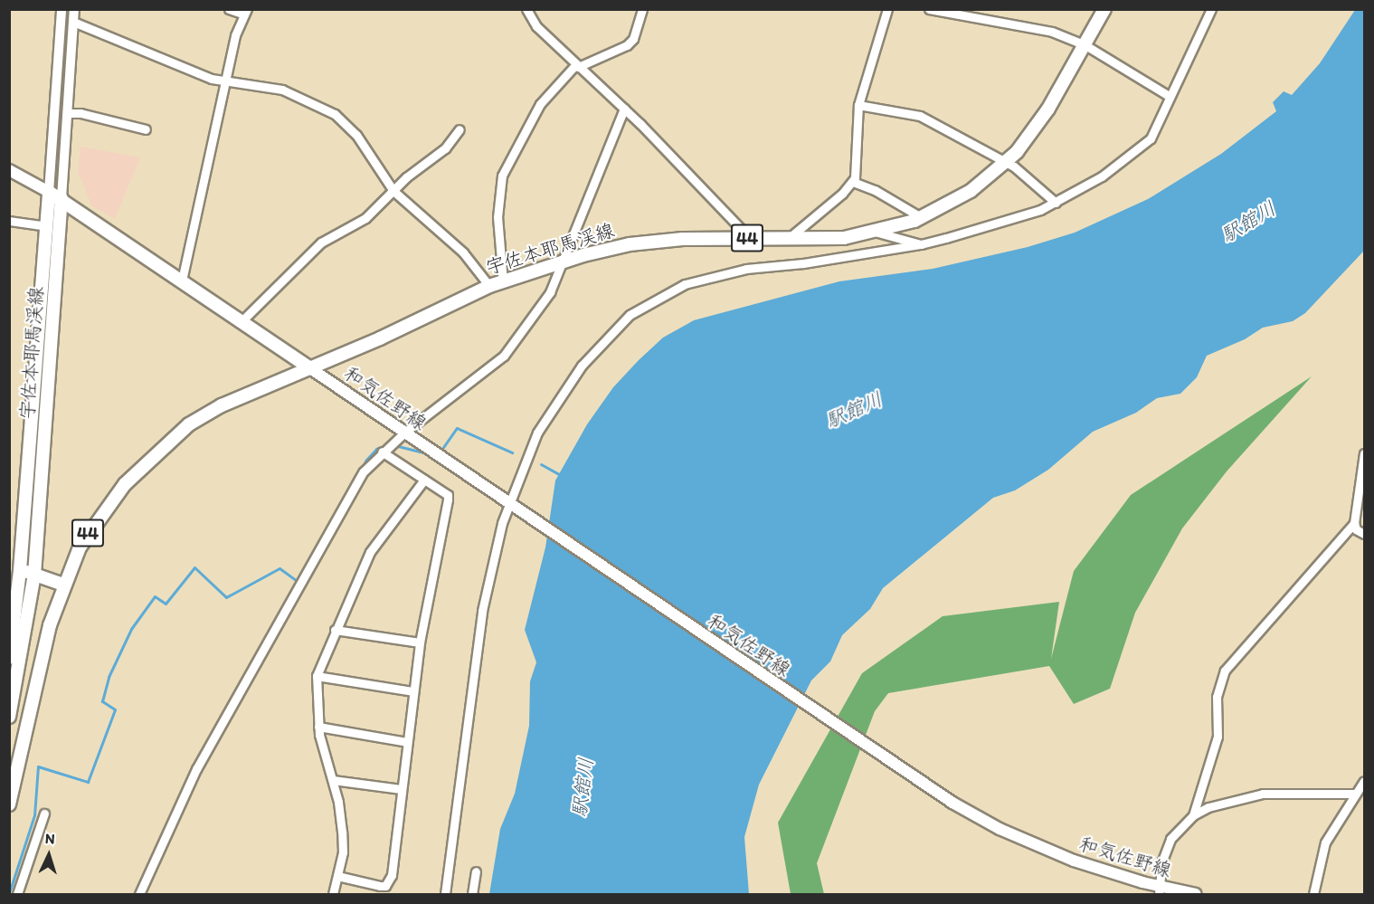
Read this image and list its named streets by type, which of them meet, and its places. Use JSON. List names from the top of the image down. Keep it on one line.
{"streets":{"main road":["44","宇佐本耶馬渓線","和気佐野線"]},"crossings":[["宇佐本耶馬渓線","和気佐野線"]],"water":["駅館川"],"north":"top"}
